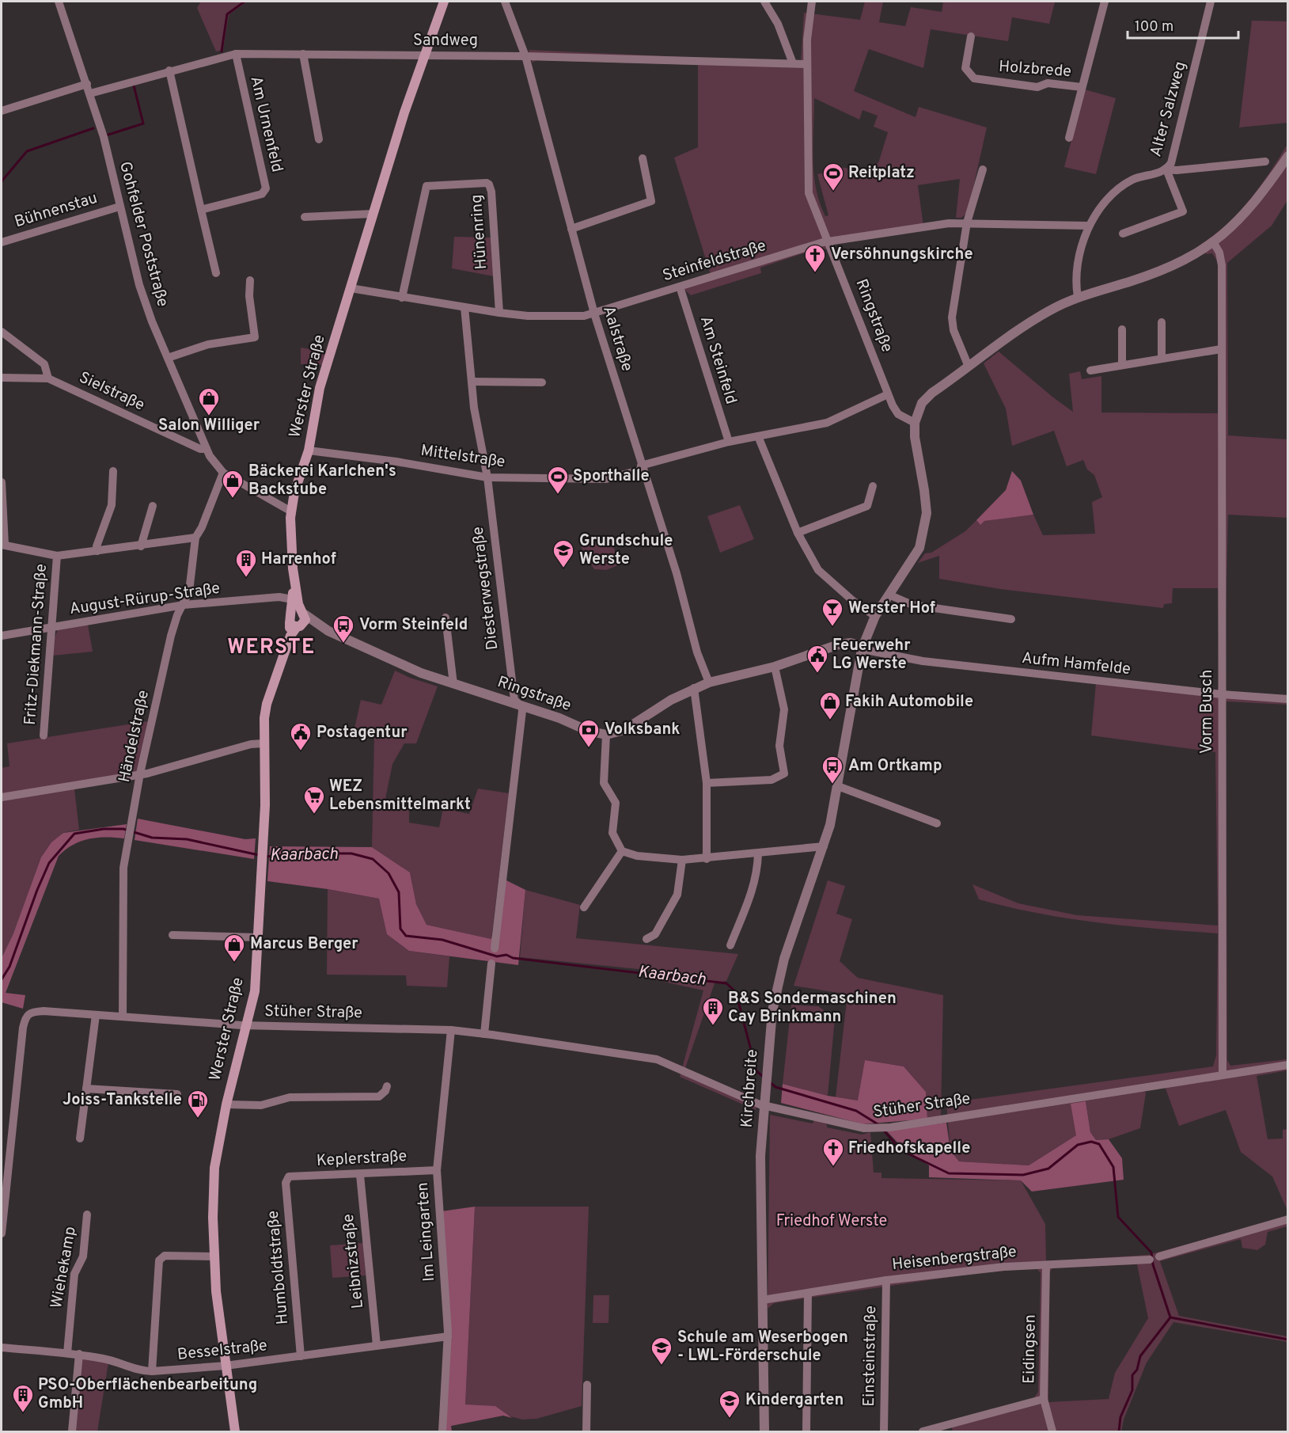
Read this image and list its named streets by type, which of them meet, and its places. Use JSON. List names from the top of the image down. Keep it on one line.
{"streets":{"main road":["Werster Straße"],"street":["Sandweg","Holzbrede","Alter Salzweg","Am Urnenfeld","Bühnenstau","Hünenring","Gohfelder Poststraße","Steinfeldstraße","Ringstraße","Aalstraße","Am Steinfeld","Sielstraße","Mittelstraße","Diesterwegstraße","August-Rürup-Straße","Fritz-Diekmann-Straße","Aufm Hamfelde","Vorm Busch","Händelstraße","Stüher Straße","Kirchbreite","Keplerstraße","Im Leingarten","Heisenbergstraße","Leibnizstraße","Wiehekamp","Humboldtstraße","Eidingsen","Besselstraße","Einsteinstraße"]},"crossings":[["Sandweg","Am Urnenfeld"],["Sandweg","Gohfelder Poststraße"],["Sandweg","Ringstraße"],["Sandweg","Aalstraße"],["Sandweg","Werster Straße"],["Alter Salzweg","Steinfeldstraße"],["Bühnenstau","Gohfelder Poststraße"],["Hünenring","Steinfeldstraße"],["Gohfelder Poststraße","Werster Straße"],["Gohfelder Poststraße","Sielstraße"],["Gohfelder Poststraße","Händelstraße"],["Steinfeldstraße","Ringstraße"],["Steinfeldstraße","Aalstraße"],["Steinfeldstraße","Am Steinfeld"],["Steinfeldstraße","Werster Straße"],["Steinfeldstraße","Diesterwegstraße"],["Ringstraße","Werster Straße"],["Ringstraße","Mittelstraße"],["Ringstraße","Diesterwegstraße"],["Aalstraße","Mittelstraße"],["Am Steinfeld","Mittelstraße"],["Werster Straße","Mittelstraße"],["Werster Straße","August-Rürup-Straße"],["Werster Straße","Stüher Straße"],["Werster Straße","Besselstraße"],["Mittelstraße","Diesterwegstraße"],["August-Rürup-Straße","Fritz-Diekmann-Straße"],["August-Rürup-Straße","Händelstraße"],["Aufm Hamfelde","Vorm Busch"],["Aufm Hamfelde","Kirchbreite"],["Vorm Busch","Stüher Straße"],["Händelstraße","Stüher Straße"],["Stüher Straße","Kirchbreite"],["Stüher Straße","Im Leingarten"],["Kirchbreite","Heisenbergstraße"],["Keplerstraße","Im Leingarten"],["Keplerstraße","Leibnizstraße"],["Keplerstraße","Humboldtstraße"],["Im Leingarten","Besselstraße"],["Heisenbergstraße","Eidingsen"],["Heisenbergstraße","Einsteinstraße"],["Leibnizstraße","Besselstraße"],["Wiehekamp","Besselstraße"],["Humboldtstraße","Besselstraße"]],"districts":["WERSTE"],"water":["Kaarbach"],"parks":["Friedhof Werste"],"places":{"sports":["Reitplatz","Sporthalle"],"church":["Versöhnungskirche","Friedhofskapelle"],"shop":["Salon Williger","Bäckerei Karlchen's Backstube","Fakih Automobile","Marcus Berger"],"school or university":["Grundschule Werste","Schule am Weserbogen - LWL-Förderschule","Kindergarten"],"building":["Harrenhof","B&S Sondermaschinen Cay Brinkmann","PSO-Oberflächenbearbeitung GmbH"],"bar":["Werster Hof"],"bus stop":["Vorm Steinfeld","Am Ortkamp"],"public building":["Feuerwehr LG Werste","Postagentur"],"bank":["Volksbank"],"supermarket":["WEZ Lebensmittelmarkt"],"fuel station":["Joiss-Tankstelle"]},"scale_bar":"100 m"}
